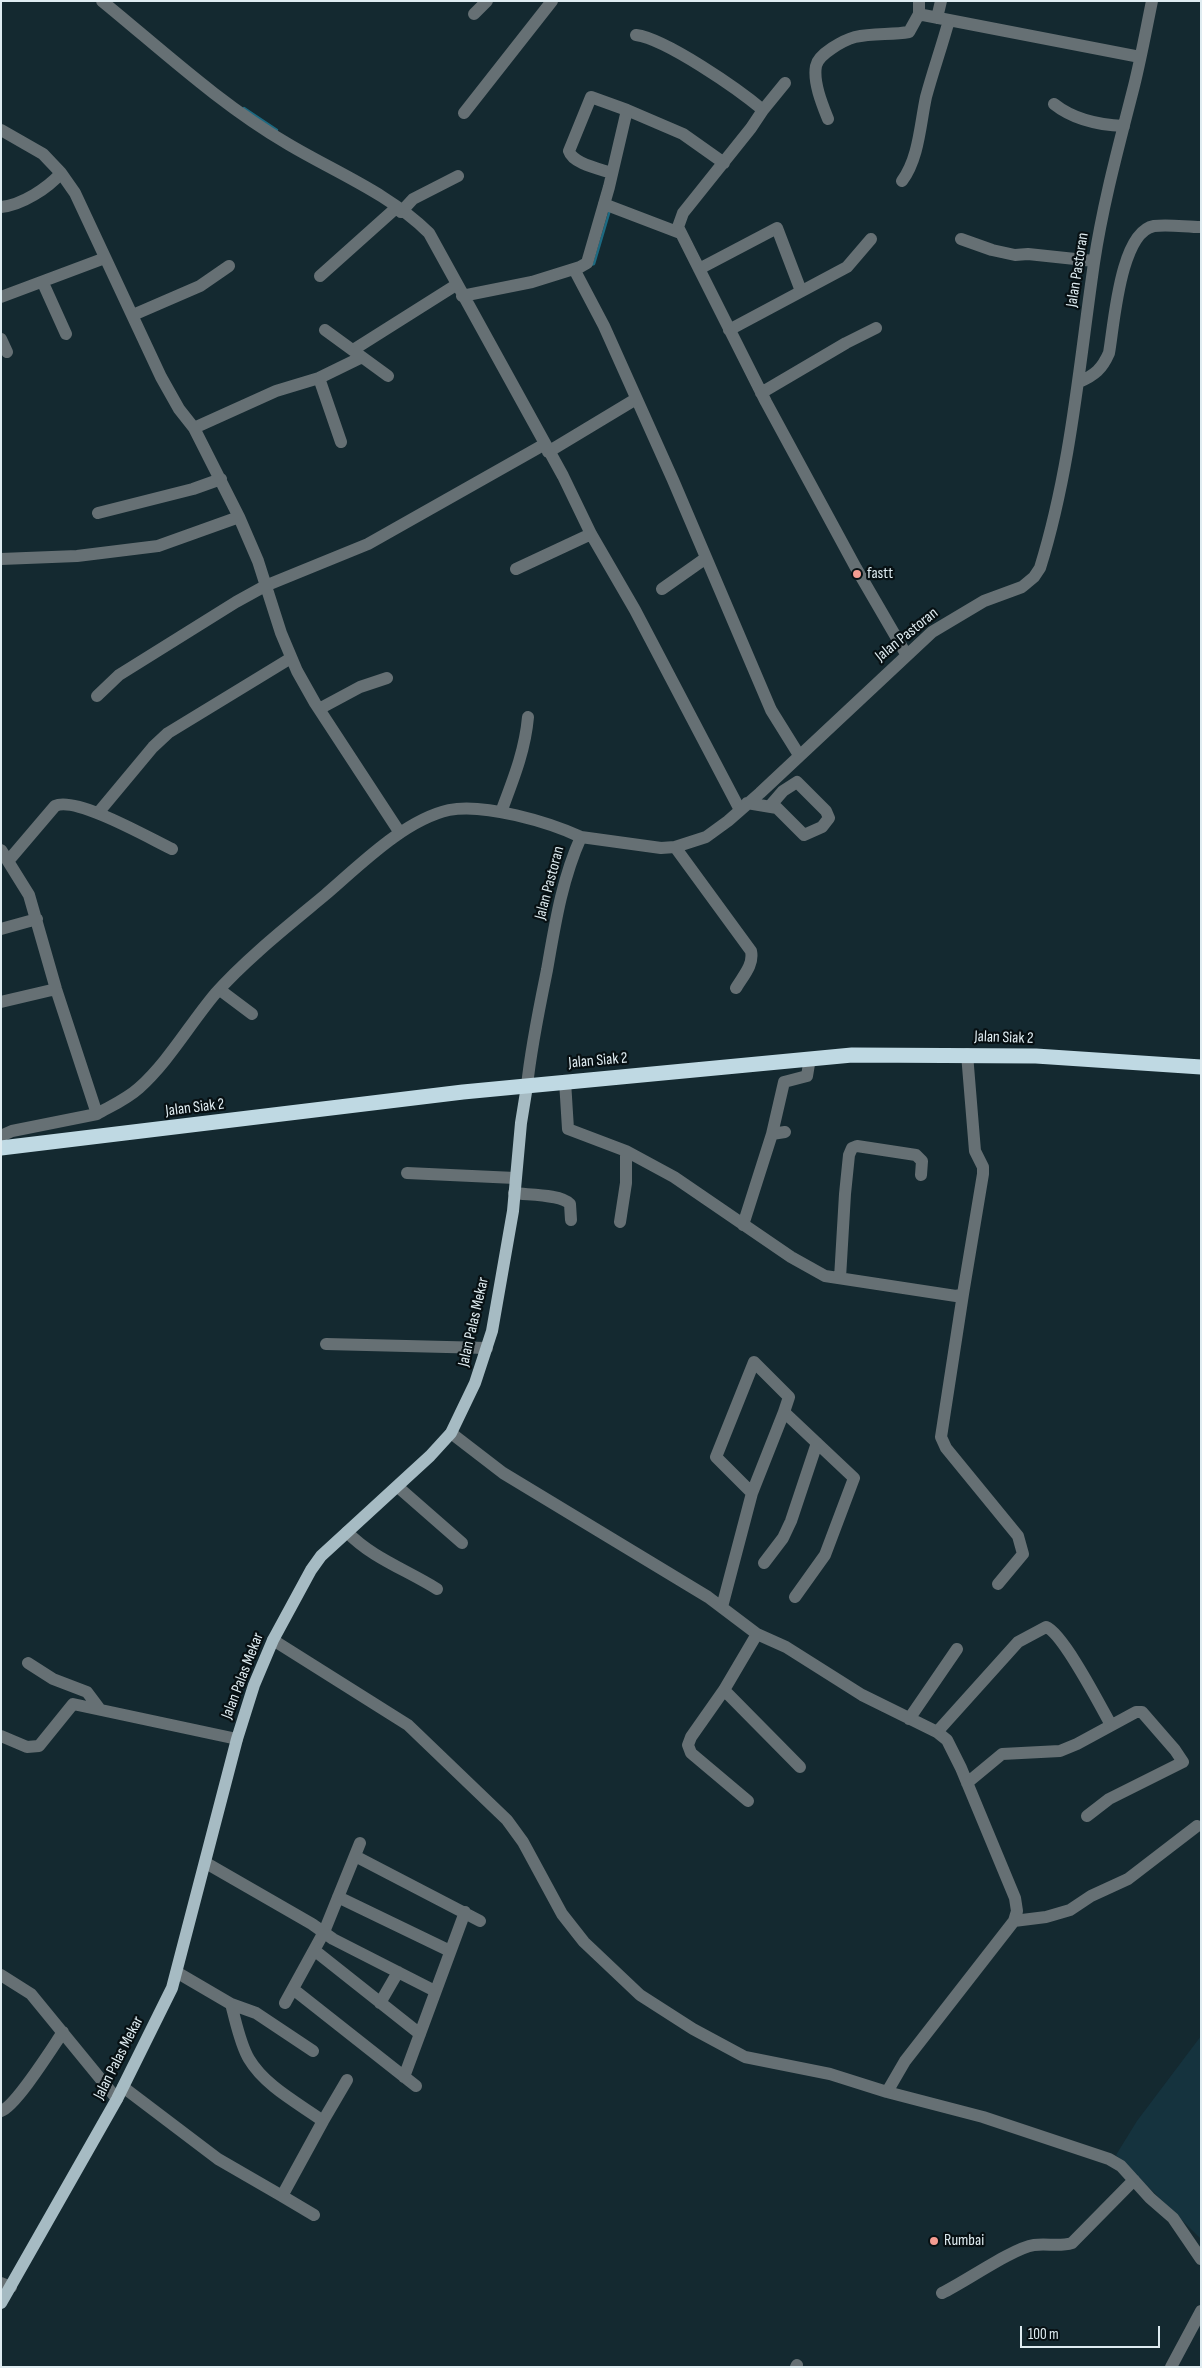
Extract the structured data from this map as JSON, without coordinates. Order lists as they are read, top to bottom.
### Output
{
  "streets": {
    "highway": ["Jalan Siak 2"],
    "main road": ["Jalan Palas Mekar"],
    "street": ["Jalan Pastoran"]
  },
  "crossings": [
    ["Jalan Pastoran", "Jalan Siak 2"],
    ["Jalan Pastoran", "Jalan Palas Mekar"],
    ["Jalan Siak 2", "Jalan Palas Mekar"]
  ],
  "places": ["fastt", "Rumbai"],
  "scale_bar": "100 m"
}
